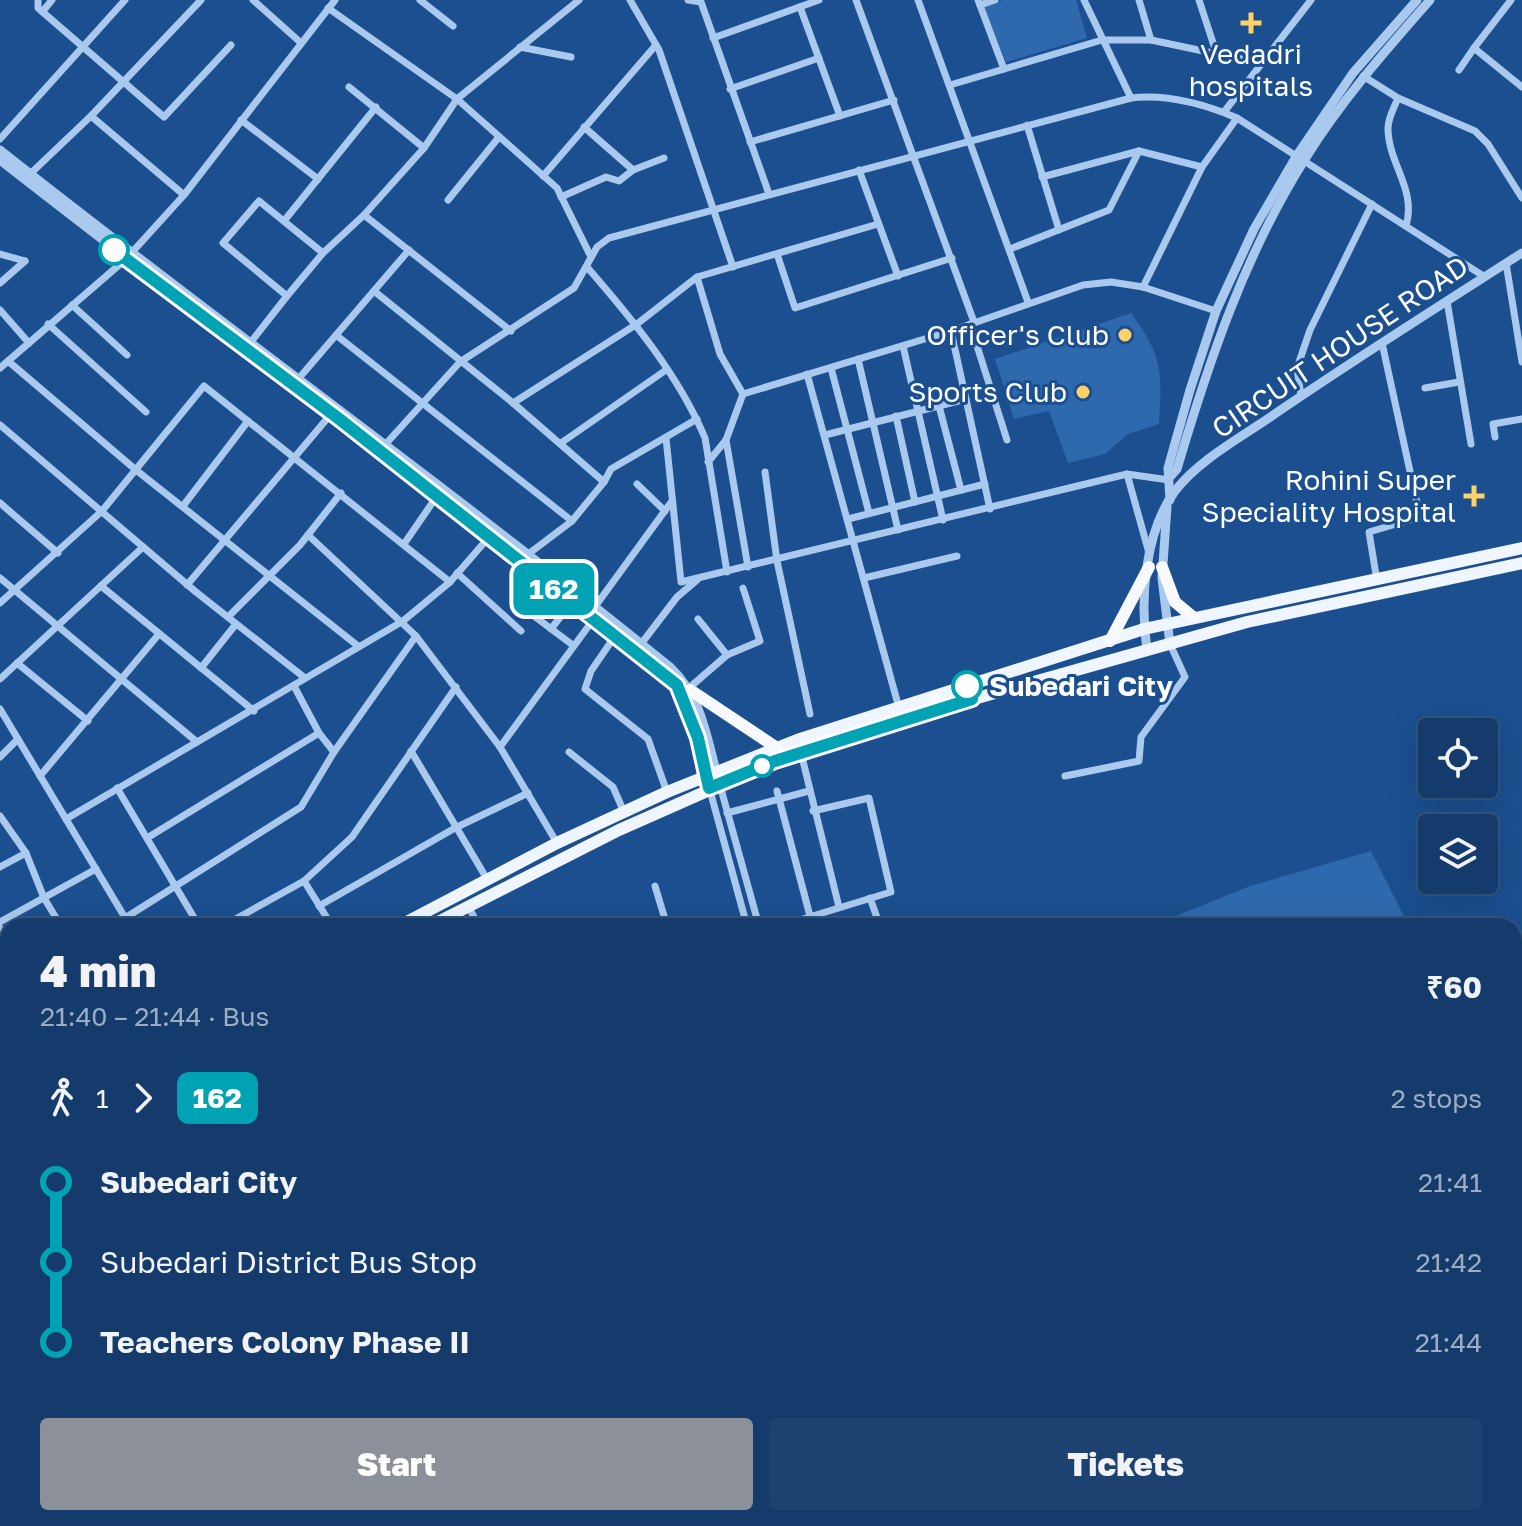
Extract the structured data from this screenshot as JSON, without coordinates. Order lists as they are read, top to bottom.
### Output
{
  "streets": {
    "street": ["CIRCUIT HOUSE ROAD"]
  },
  "places": {
    "health": ["Vedadri hospitals", "Rohini Super Speciality Hospital"],
    "other": ["Officer's Club", "Sports Club", "Subedari City"]
  },
  "lines": ["bus line 162"],
  "page": {
    "on_map": "162",
    "heading": ["4 min", "21:40 – 21:44 · Bus", "₹60"],
    "legs": ["1", "162", "2 stops"],
    "list": [
      {
        "name": "Subedari City",
        "value": "21:41"
      },
      {
        "name": "Subedari District Bus Stop",
        "value": "21:42"
      },
      {
        "name": "Teachers Colony Phase II",
        "value": "21:44"
      }
    ],
    "buttons": ["Start", "Tickets"]
  }
}
